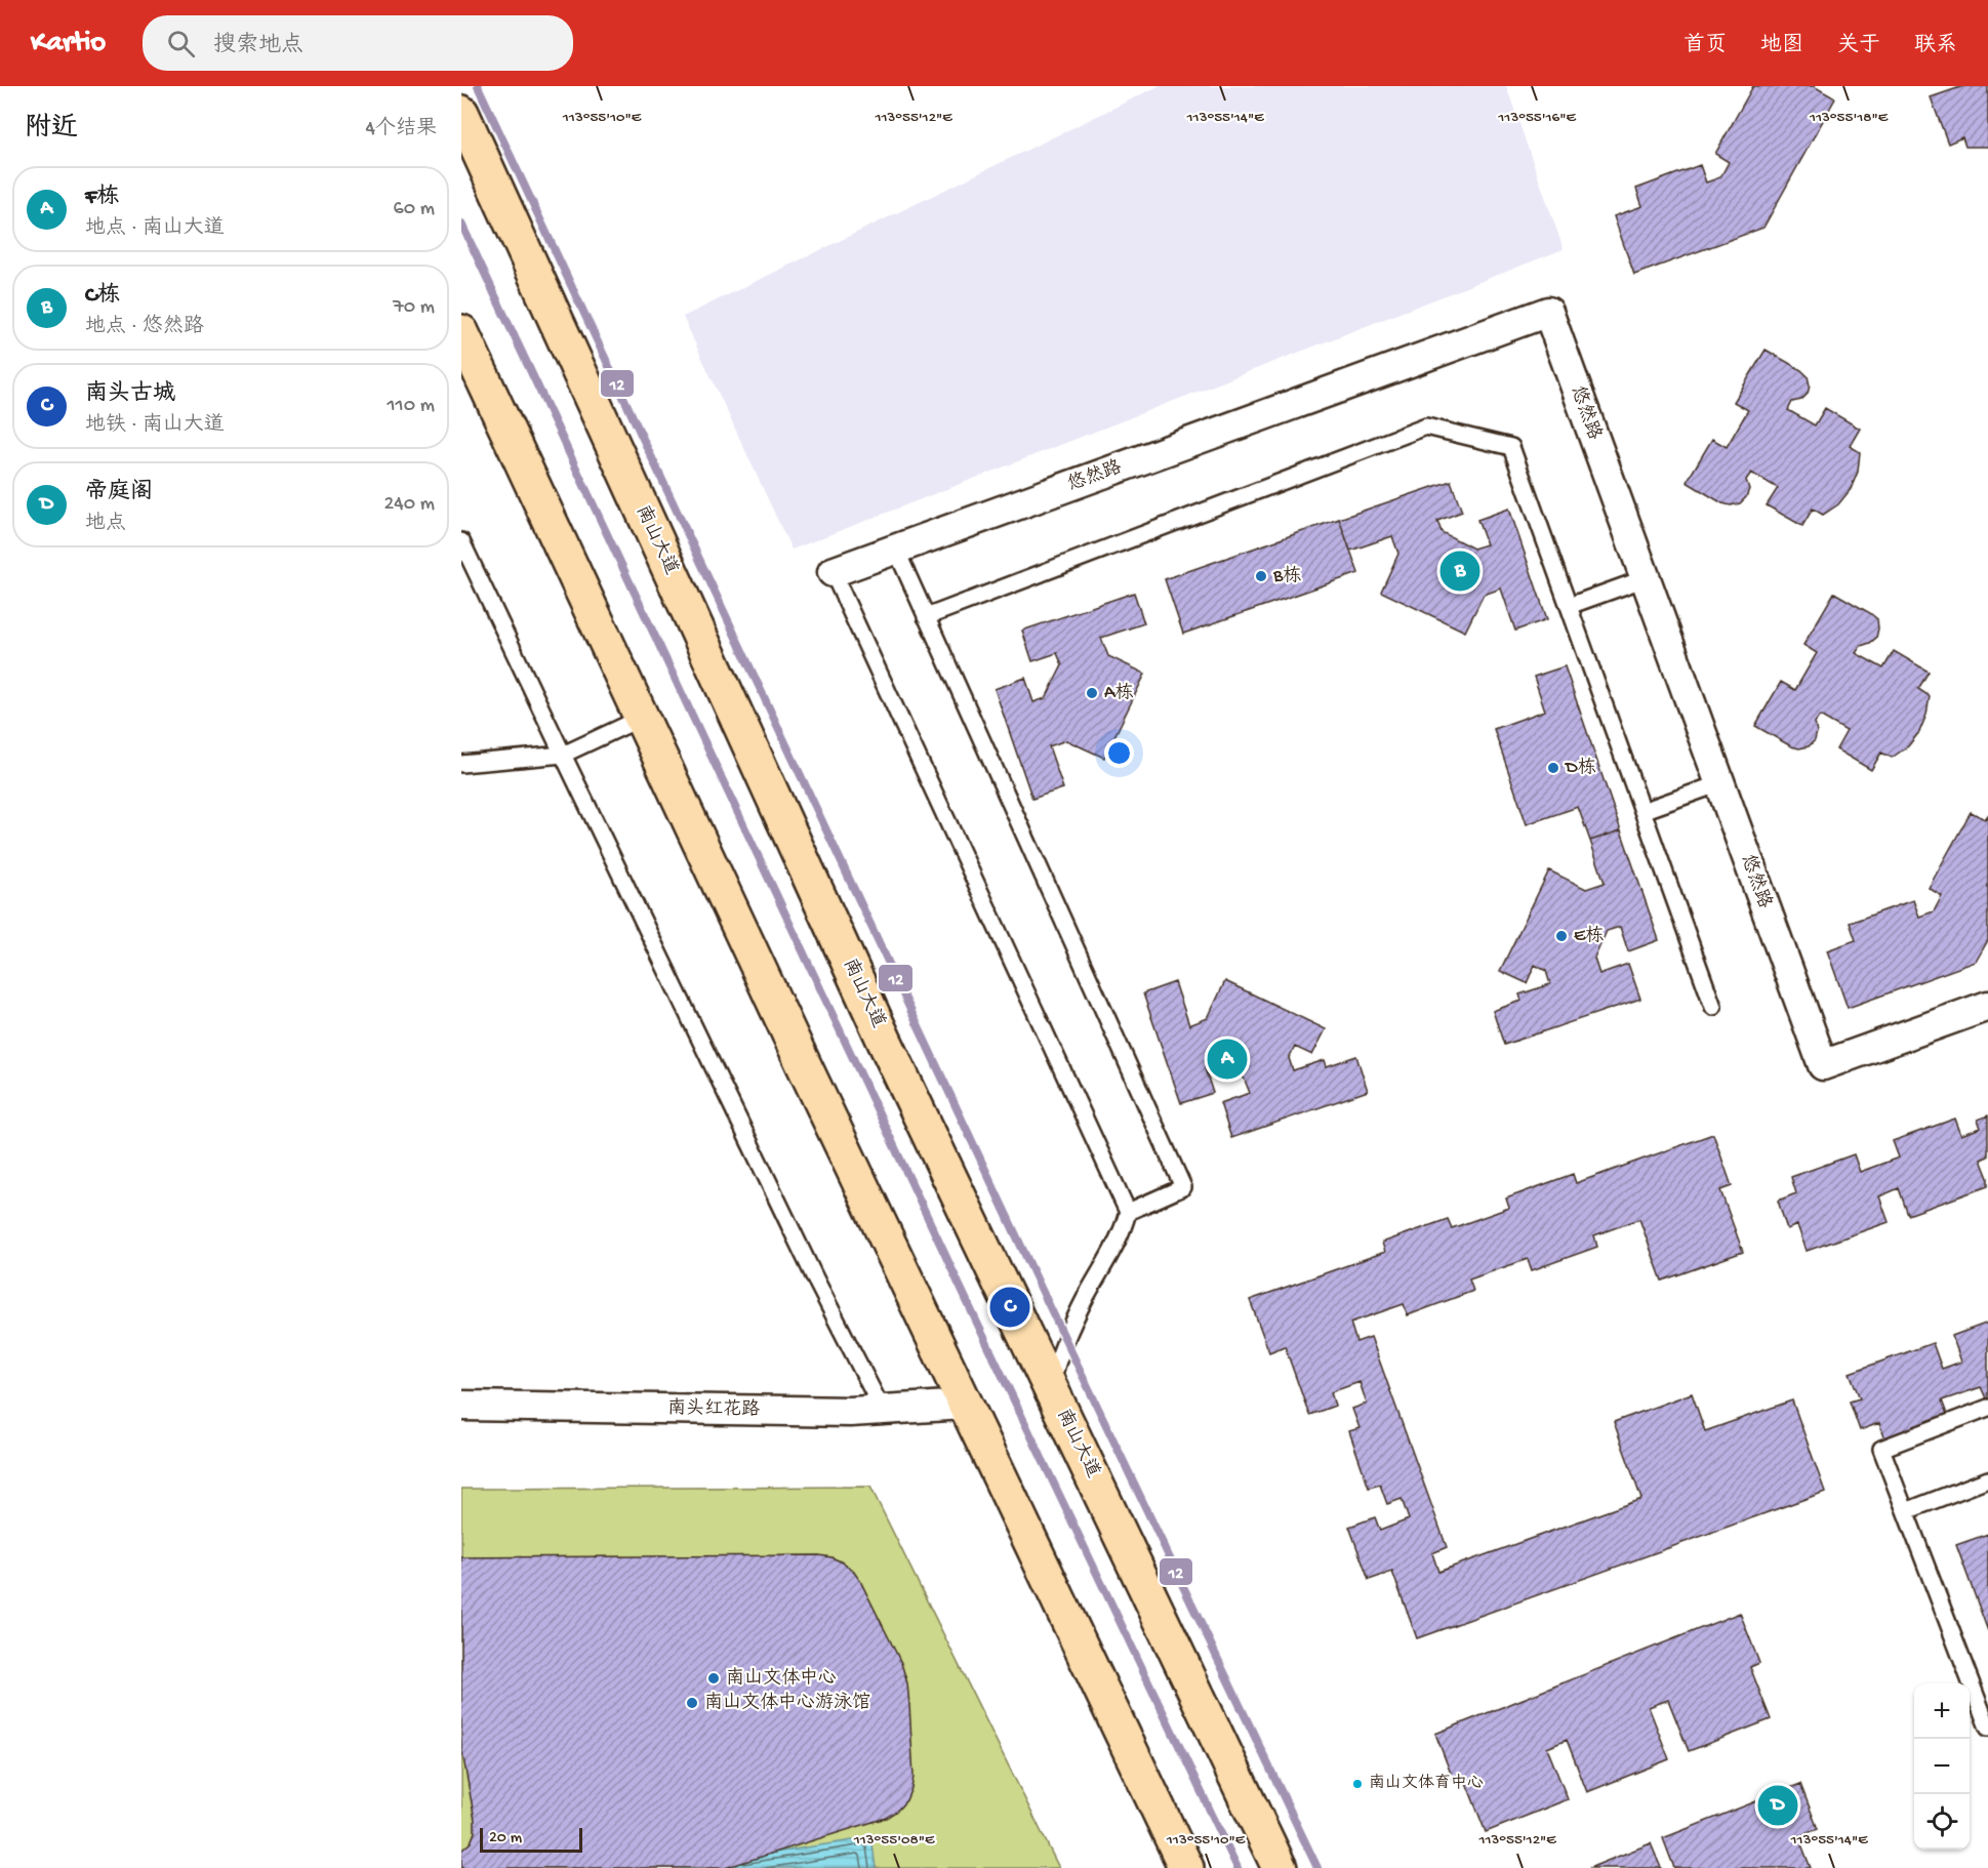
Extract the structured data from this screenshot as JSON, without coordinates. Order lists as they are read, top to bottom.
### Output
{
  "streets": {
    "main road": ["南山大道"],
    "street": ["悠然路", "南头红花路"]
  },
  "places": [
    "B栋",
    "A栋",
    "D栋",
    "E栋",
    "南山文体中心",
    "南山文体中心游泳馆",
    "南山文体育中心"
  ],
  "lines": ["transit line 12"],
  "scale_bar": "20 m",
  "page": {
    "header": "Kartio",
    "search": "搜索地点",
    "nav": [
      "首页",
      "地图",
      "关于",
      "联系"
    ],
    "heading": ["附近", "4个结果"],
    "list": [
      {
        "mark": "A",
        "name": "F栋",
        "note": "地点 · 南山大道",
        "value": "60 m"
      },
      {
        "mark": "B",
        "name": "C栋",
        "note": "地点 · 悠然路",
        "value": "70 m"
      },
      {
        "mark": "C",
        "name": "南头古城",
        "note": "地铁 · 南山大道",
        "value": "110 m"
      },
      {
        "mark": "D",
        "name": "帝庭阁",
        "note": "地点",
        "value": "240 m"
      }
    ],
    "pins": [
      "B",
      "A",
      "C",
      "D"
    ],
    "map_buttons": ["+", "−"],
    "scale": "20 m"
  },
  "coordinates": [
    "113°55'10\"E",
    "113°55'12\"E",
    "113°55'14\"E",
    "113°55'16\"E",
    "113°55'18\"E",
    "113°55'08\"E"
  ]
}
